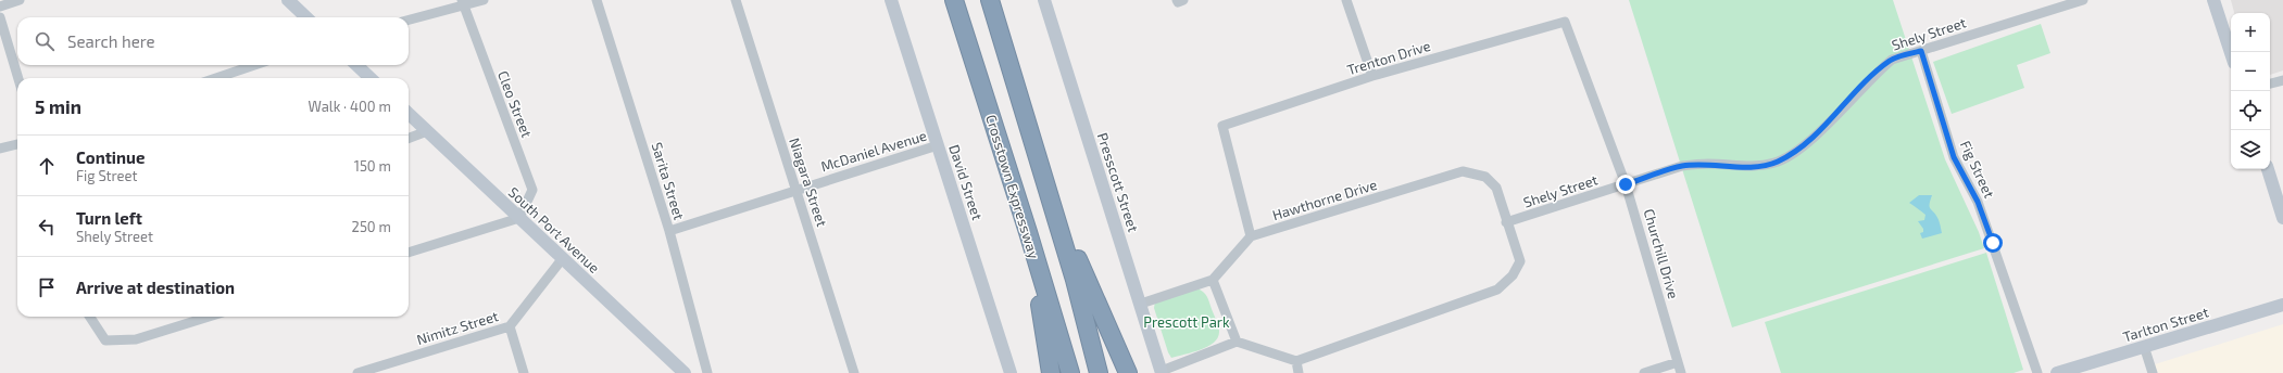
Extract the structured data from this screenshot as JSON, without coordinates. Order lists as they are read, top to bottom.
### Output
{
  "streets": {
    "highway": ["Crosstown Expressway"],
    "main road": [
      "David Street",
      "Presscott Street",
      "South Port Avenue",
      "Tarlton Street"
    ],
    "street": [
      "Shely Street",
      "Trenton Drive",
      "Cleo Street",
      "McDaniel Avenue",
      "Fig Street",
      "Sarita Street",
      "Niagara Street",
      "Hawthorne Drive",
      "Churchill Drive",
      "Nimitz Street"
    ]
  },
  "crossings": [
    ["Shely Street", "Fig Street"],
    ["Shely Street", "Hawthorne Drive"],
    ["Shely Street", "Churchill Drive"],
    ["Trenton Drive", "Hawthorne Drive"],
    ["Trenton Drive", "Churchill Drive"],
    ["Cleo Street", "South Port Avenue"],
    ["McDaniel Avenue", "Sarita Street"],
    ["McDaniel Avenue", "Niagara Street"],
    ["McDaniel Avenue", "David Street"],
    ["South Port Avenue", "Nimitz Street"]
  ],
  "parks": ["Prescott Park"],
  "page": {
    "map_buttons": ["+", "−"],
    "search": "Search here",
    "heading": ["5 min", "Walk · 400 m"],
    "list": [
      ["Continue", "Fig Street", "150 m"],
      ["Turn left", "Shely Street", "250 m"],
      "Arrive at destination"
    ]
  }
}
